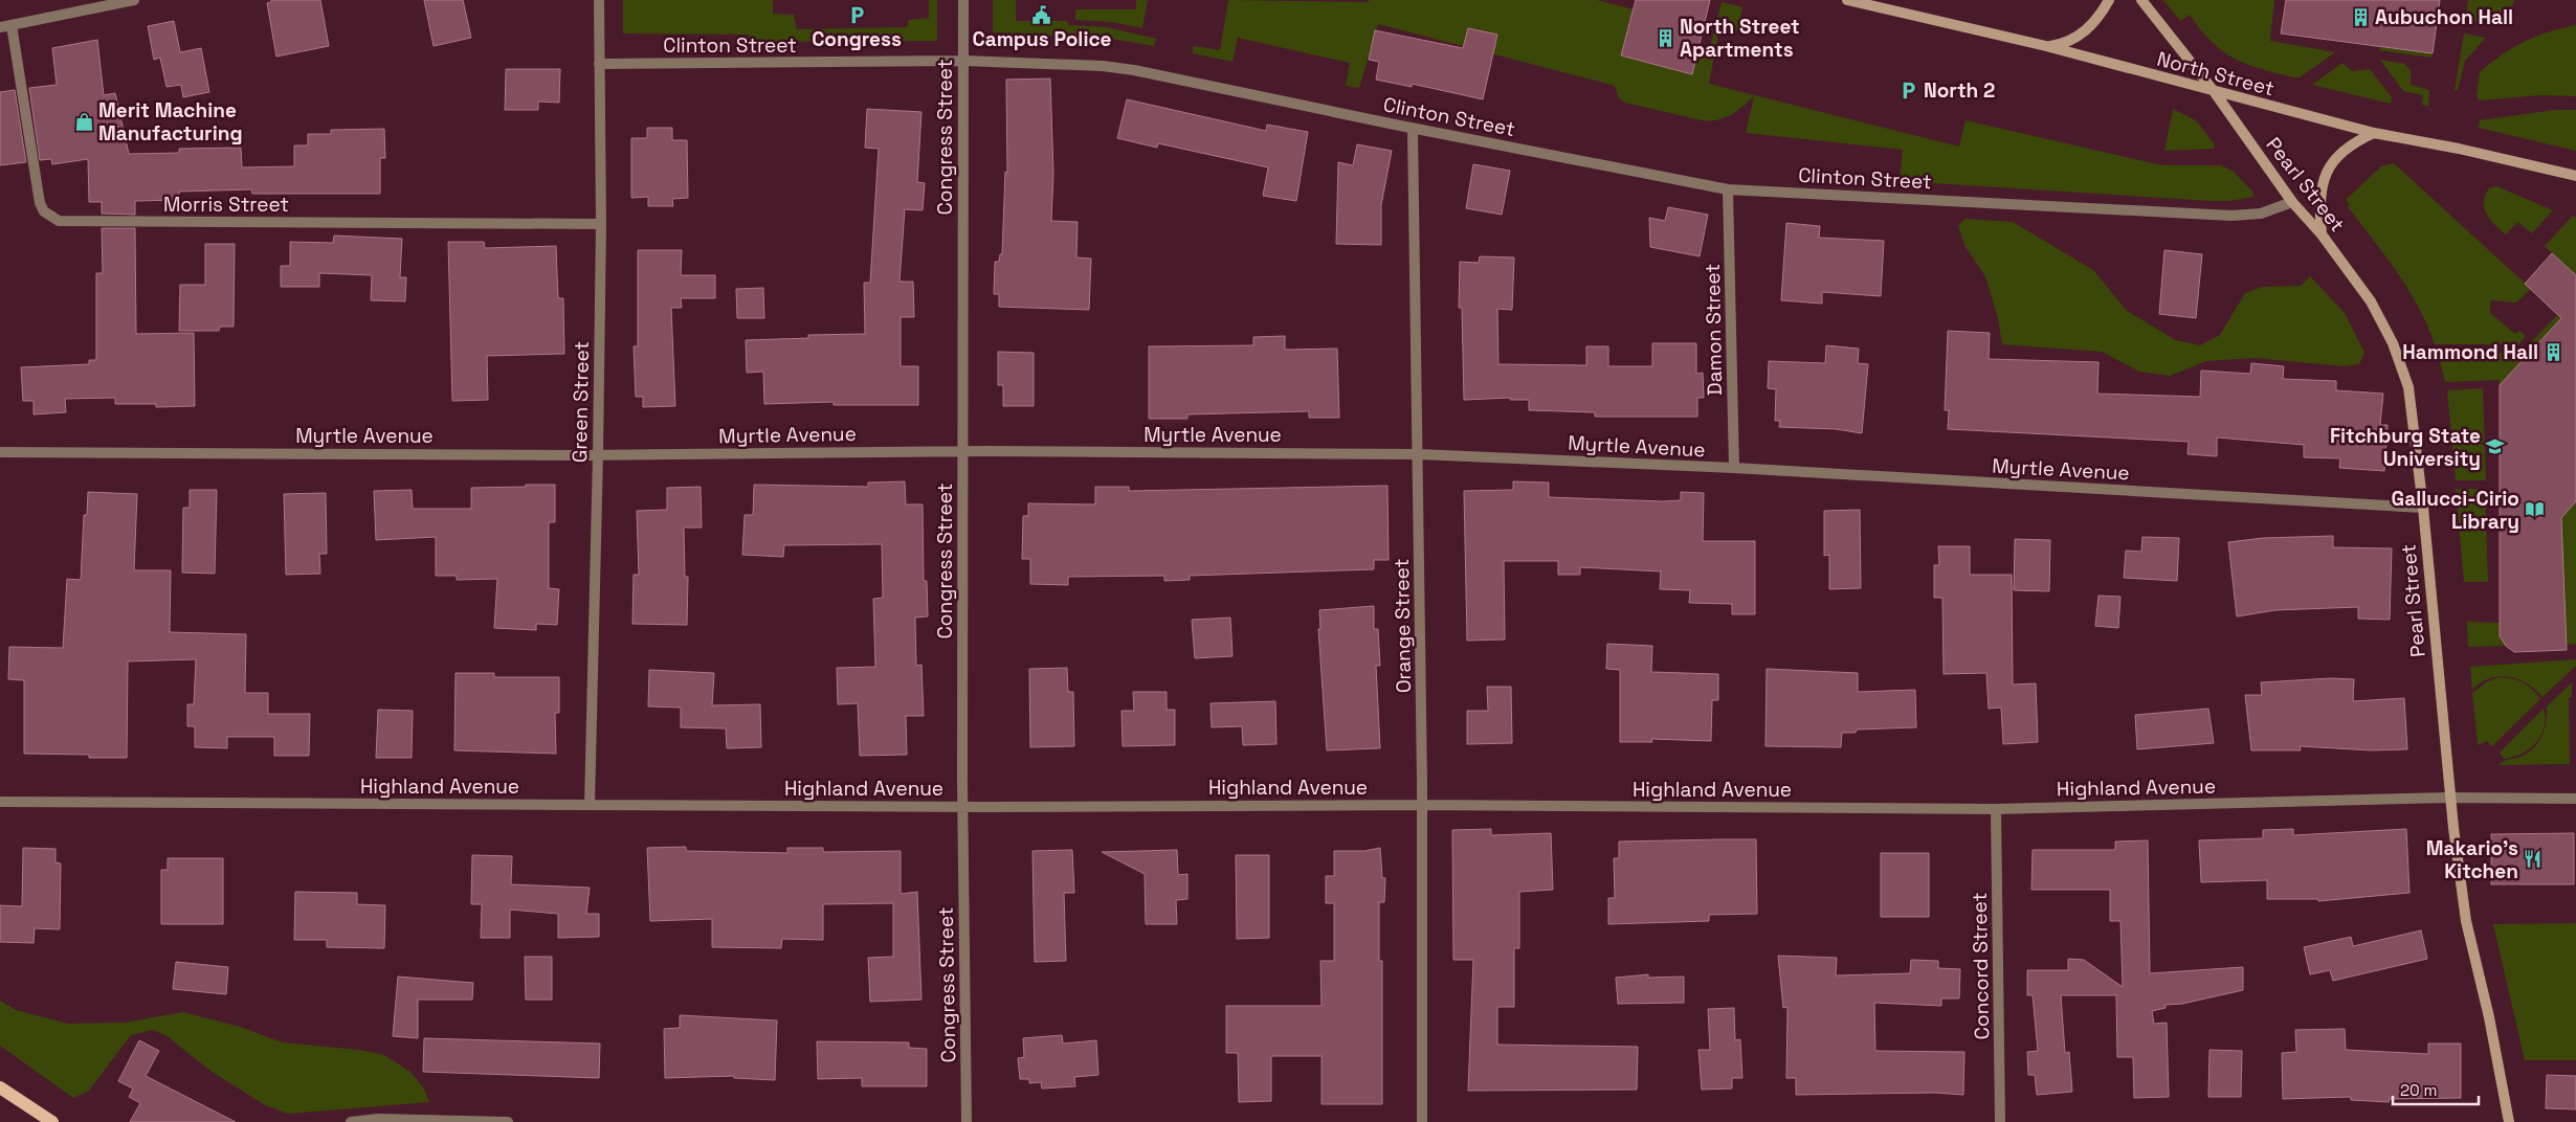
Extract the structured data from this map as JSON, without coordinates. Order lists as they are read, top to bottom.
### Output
{
  "streets": {
    "main road": ["North Street", "Pearl Street"],
    "street": [
      "Clinton Street",
      "Congress Street",
      "Morris Street",
      "Damon Street",
      "Green Street",
      "Myrtle Avenue",
      "Orange Street",
      "Highland Avenue",
      "Concord Street"
    ]
  },
  "crossings": [
    ["Clinton Street", "Congress Street"],
    ["Clinton Street", "Pearl Street"],
    ["Clinton Street", "Damon Street"],
    ["Clinton Street", "Green Street"],
    ["Clinton Street", "Orange Street"],
    ["North Street", "Pearl Street"],
    ["Congress Street", "Myrtle Avenue"],
    ["Congress Street", "Highland Avenue"],
    ["Pearl Street", "Myrtle Avenue"],
    ["Pearl Street", "Highland Avenue"],
    ["Morris Street", "Green Street"],
    ["Damon Street", "Myrtle Avenue"],
    ["Green Street", "Myrtle Avenue"],
    ["Green Street", "Highland Avenue"],
    ["Myrtle Avenue", "Orange Street"],
    ["Orange Street", "Highland Avenue"],
    ["Highland Avenue", "Concord Street"]
  ],
  "places": {
    "parking": ["Congress", "North 2"],
    "public building": ["Campus Police"],
    "building": ["Aubuchon Hall", "North Street Apartments", "Hammond Hall"],
    "shop": ["Merit Machine Manufacturing"],
    "school or university": ["Fitchburg State University"],
    "library": ["Gallucci-Cirio Library"],
    "restaurant": ["Makario's Kitchen"]
  },
  "scale_bar": "20 m"
}
